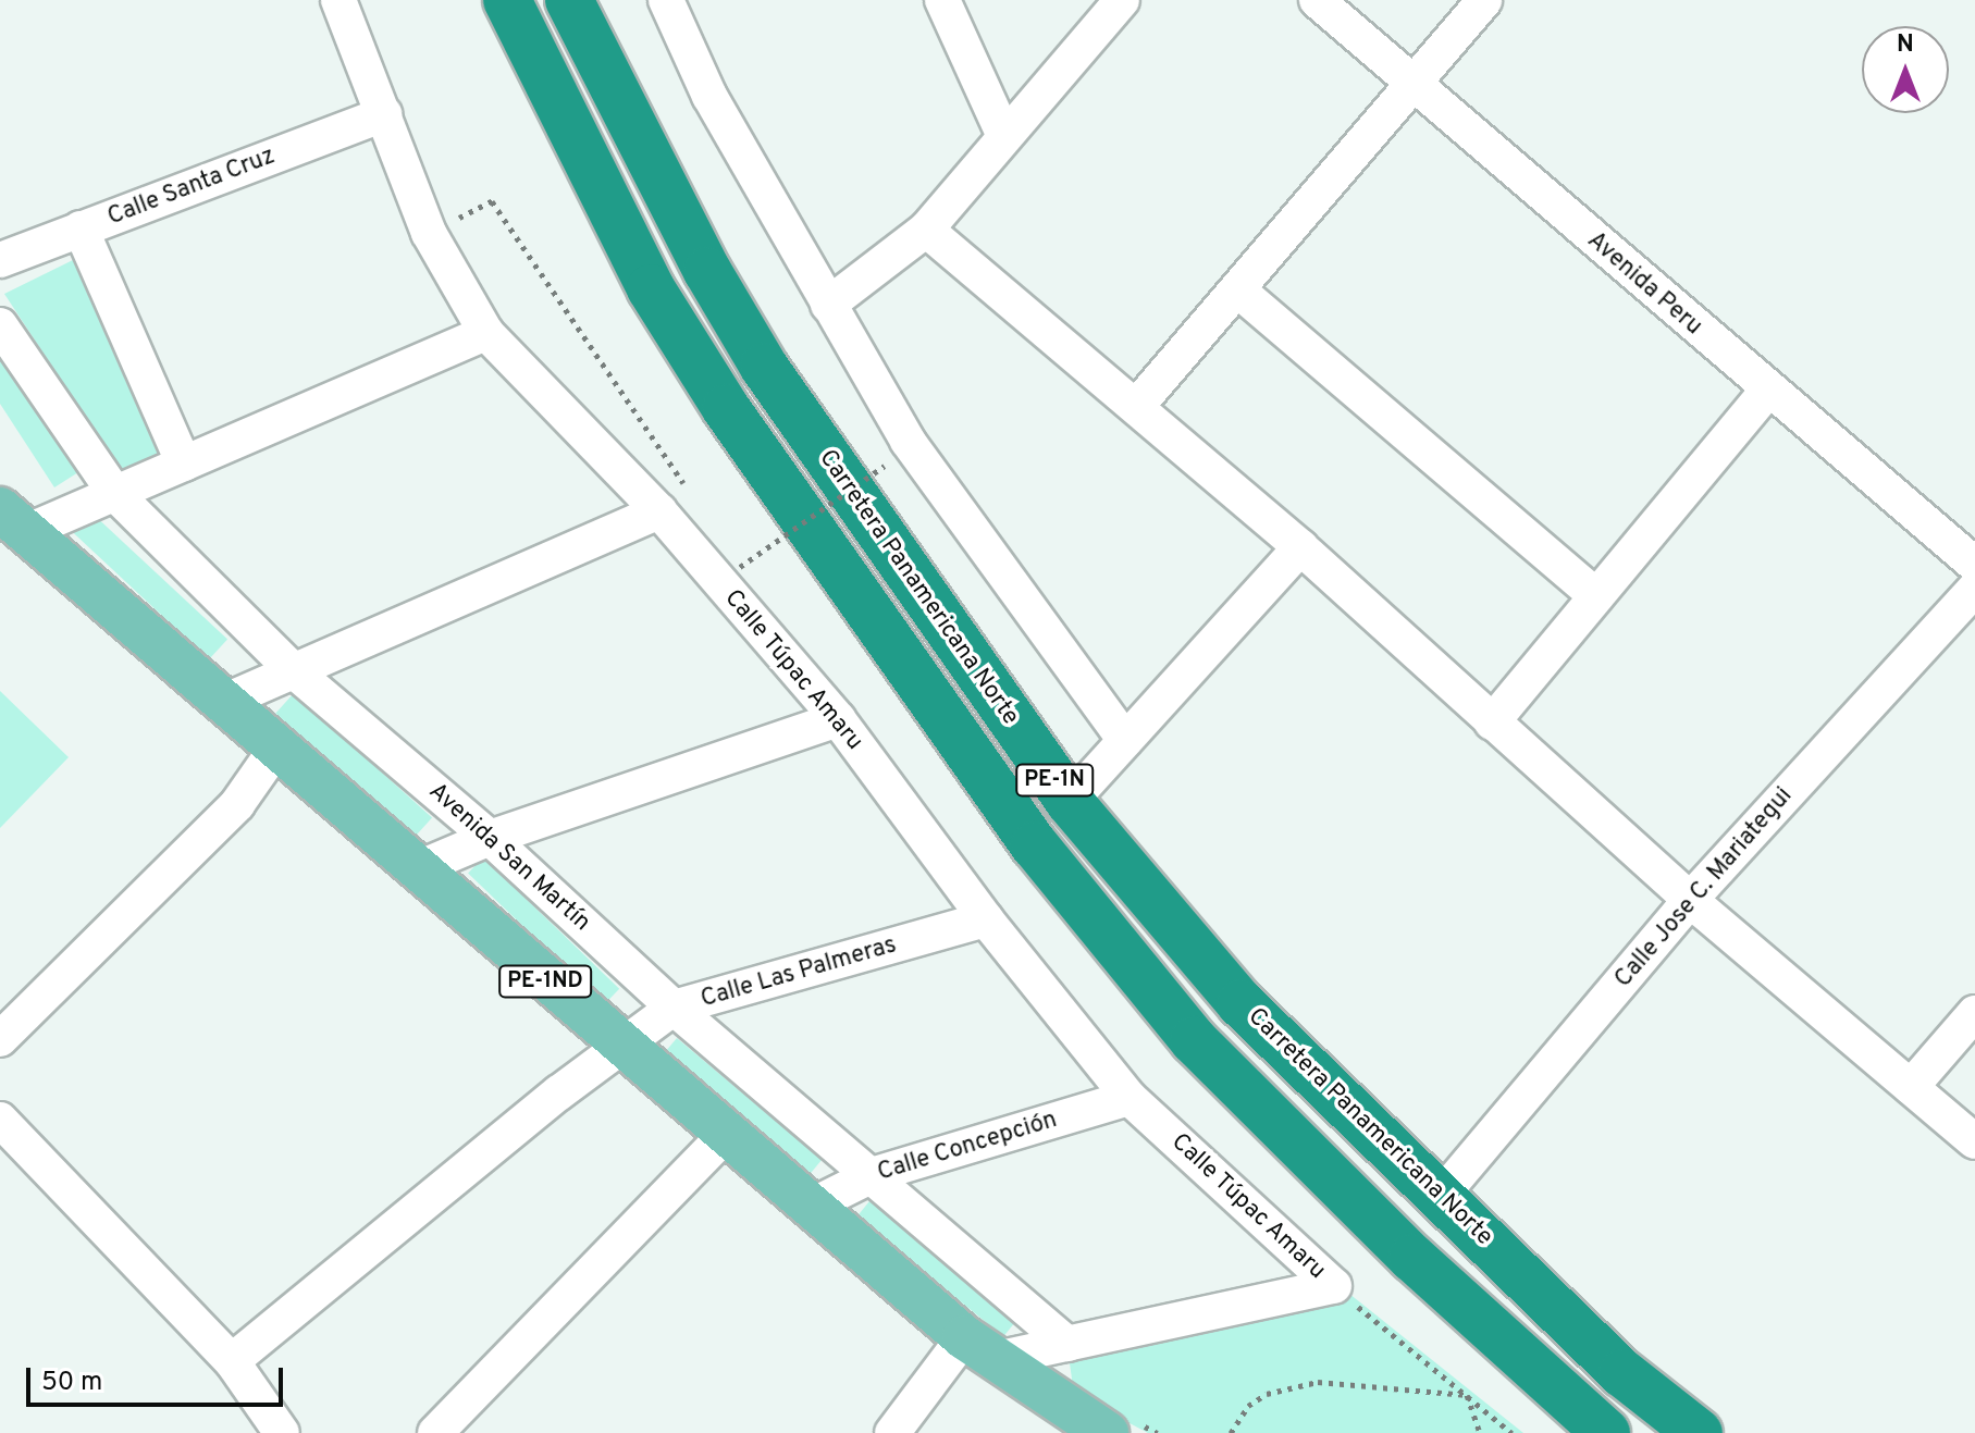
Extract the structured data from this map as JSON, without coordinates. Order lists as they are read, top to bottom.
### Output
{
  "streets": {
    "highway": ["Carretera Panamericana Norte", "PE-1N"],
    "main road": ["PE-1ND"],
    "street": [
      "Calle Santa Cruz",
      "Avenida Peru",
      "Calle Túpac Amaru",
      "Avenida San Martín",
      "Calle Jose C. Mariategui",
      "Calle Las Palmeras",
      "Calle Concepción"
    ]
  },
  "crossings": [
    ["Calle Santa Cruz", "Calle Túpac Amaru"],
    ["Carretera Panamericana Norte", "Calle Jose C. Mariategui"],
    ["Calle Túpac Amaru", "Calle Las Palmeras"],
    ["Calle Túpac Amaru", "Calle Concepción"],
    ["Avenida San Martín", "Calle Las Palmeras"],
    ["Avenida San Martín", "Calle Concepción"],
    ["Calle Las Palmeras", "PE-1ND"],
    ["PE-1ND", "Calle Concepción"]
  ],
  "scale_bar": "50 m",
  "north": "top"
}
